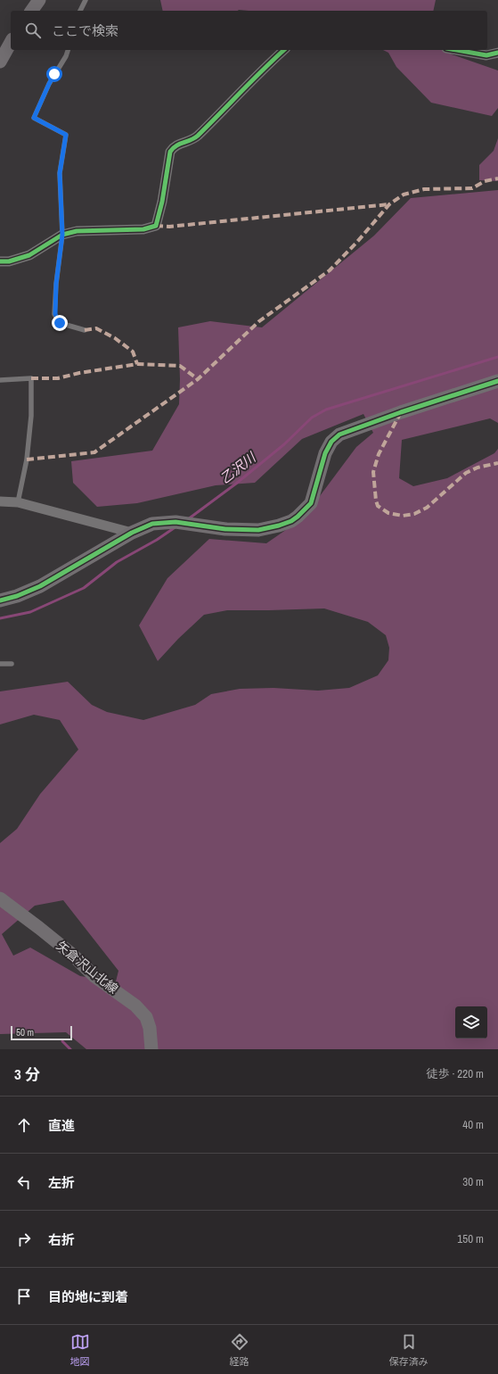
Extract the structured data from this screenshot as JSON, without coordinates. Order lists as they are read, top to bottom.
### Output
{
  "streets": {
    "street": ["矢倉沢山北線"]
  },
  "water": ["乙沢川"],
  "scale_bar": "50 m",
  "page": {
    "search": "ここで検索",
    "scale": "50 m",
    "heading": ["3 分", "徒歩 · 220 m"],
    "list": [
      ["直進", "40 m"],
      ["左折", "30 m"],
      ["右折", "150 m"],
      "目的地に到着"
    ],
    "nav": ["地図", "経路", "保存済み"]
  }
}
